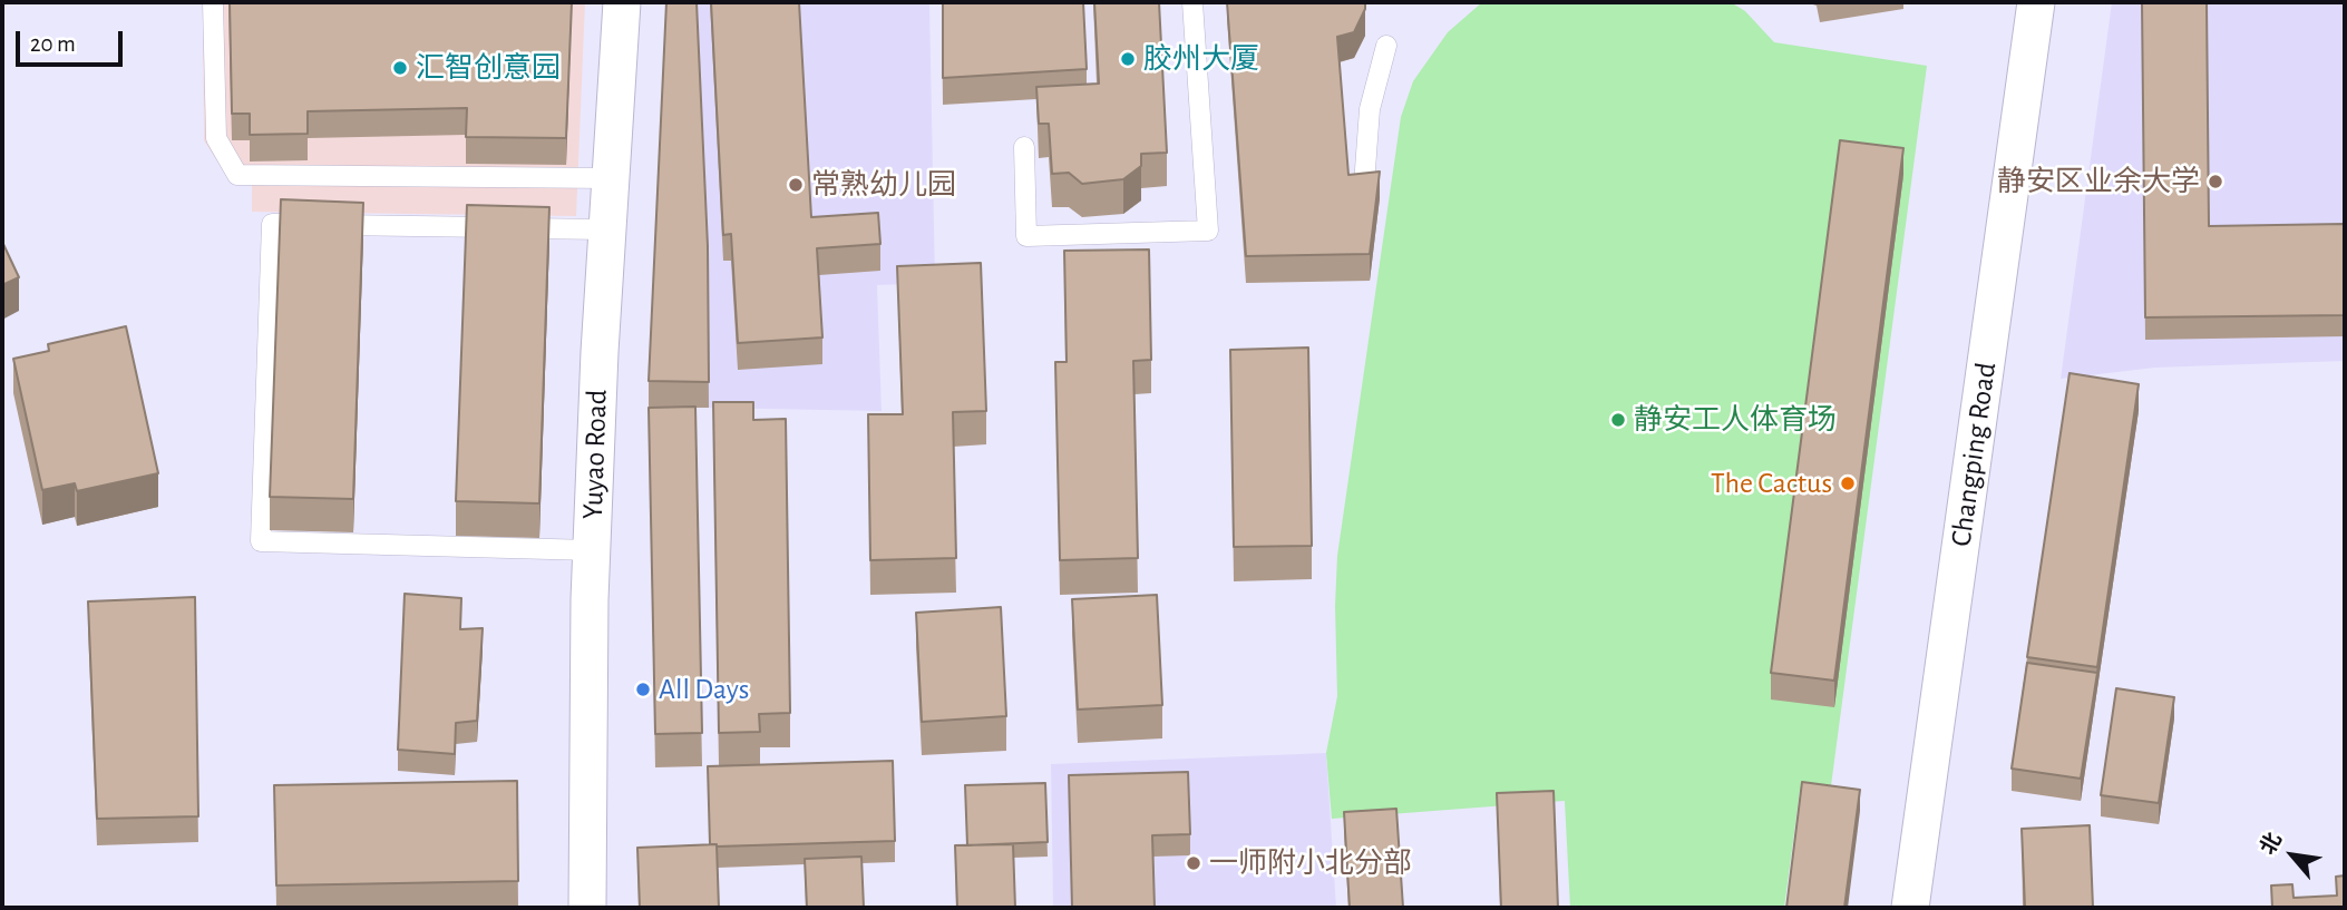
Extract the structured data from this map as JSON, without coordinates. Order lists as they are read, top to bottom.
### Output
{
  "streets": {
    "street": ["Yuyao Road", "Changping Road"]
  },
  "places": [
    "胶州大厦",
    "汇智创意园",
    "静安区业余大学",
    "常熟幼儿园",
    "静安工人体育场",
    "The Cactus",
    "All Days",
    "一师附小北分部"
  ],
  "scale_bar": "20 m",
  "north": "top left"
}
